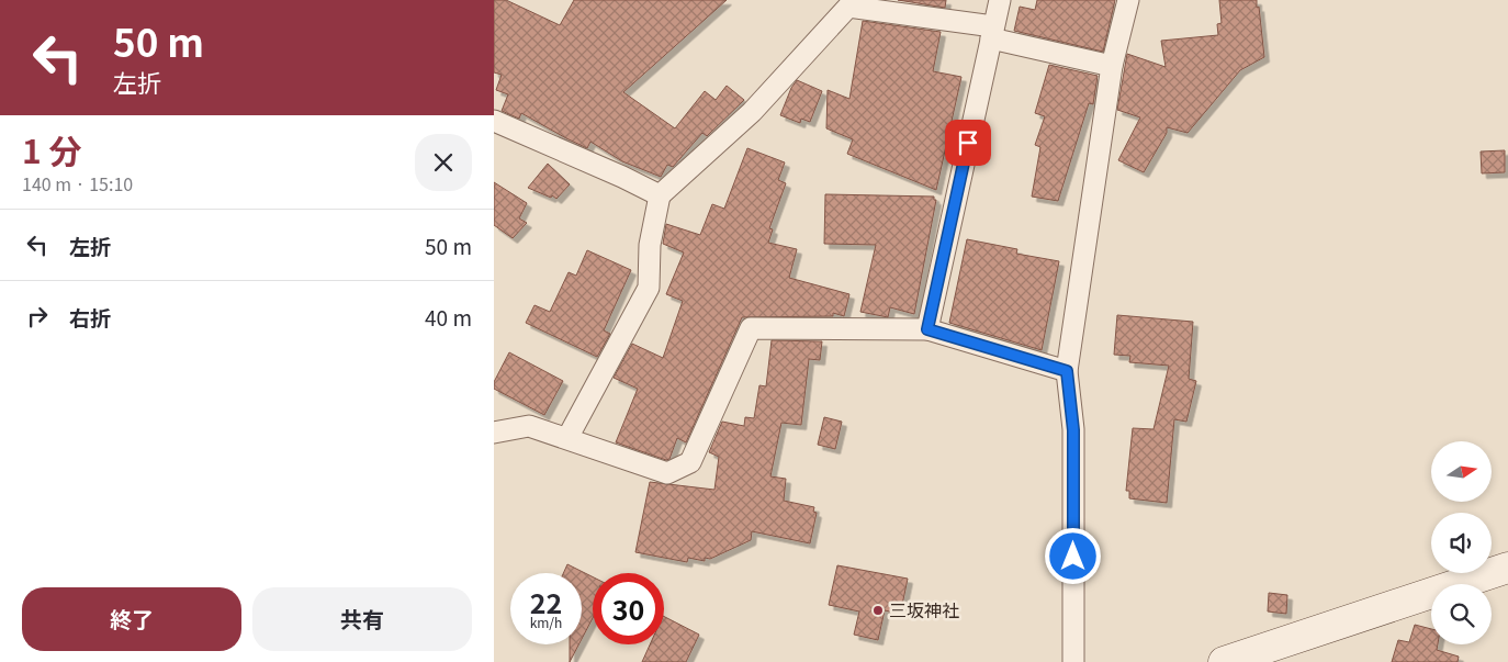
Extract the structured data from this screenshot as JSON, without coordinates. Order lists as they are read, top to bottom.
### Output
{
  "places": ["三坂神社"],
  "north": "right",
  "page": {
    "turn": ["50 m", "左折"],
    "heading": ["1 分", "140 m · 15:10"],
    "list": [
      {
        "name": "左折",
        "value": "50 m"
      },
      {
        "name": "右折",
        "value": "40 m"
      }
    ],
    "speed": "22 km/h",
    "limit": "30",
    "buttons": ["終了", "共有"]
  }
}
